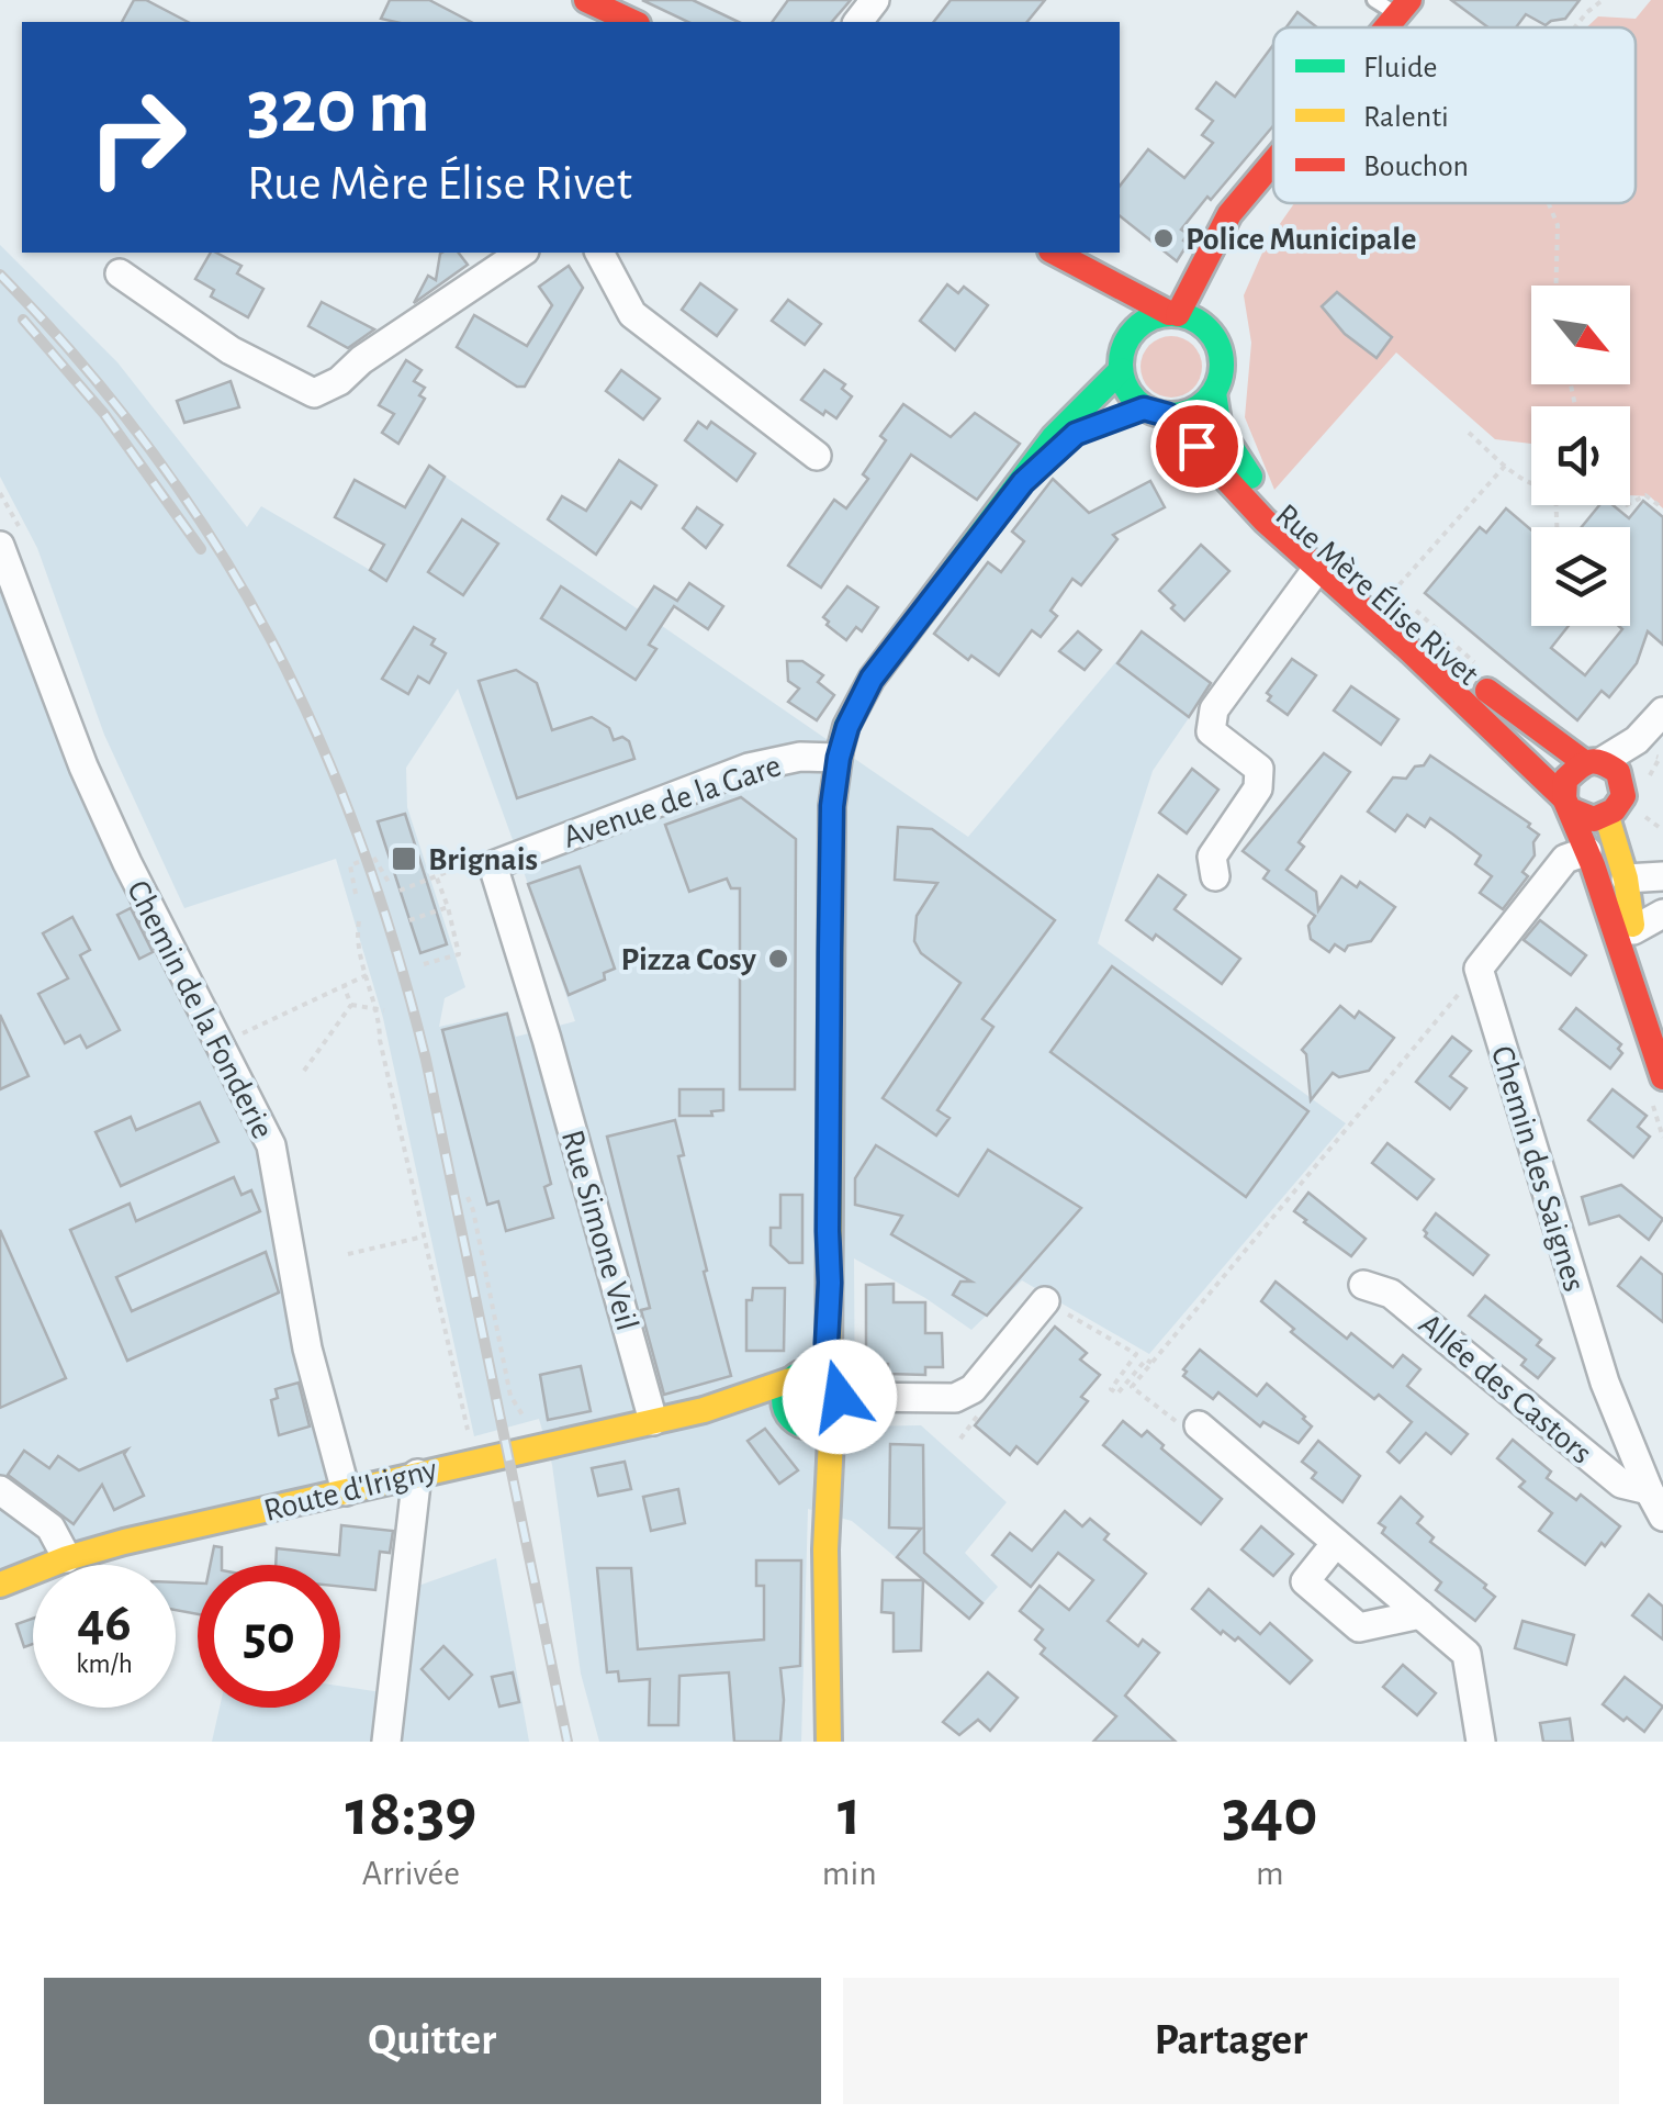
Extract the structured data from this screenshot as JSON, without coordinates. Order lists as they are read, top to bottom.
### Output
{
  "streets": {
    "street": [
      "Rue Mère Élise Rivet",
      "Avenue de la Gare",
      "Chemin de la Fonderie",
      "Chemin des Saignes",
      "Rue Simone Veil",
      "Allée des Castors",
      "Route d'Irigny"
    ]
  },
  "crossings": [
    ["Avenue de la Gare", "Rue Simone Veil"],
    ["Chemin de la Fonderie", "Route d'Irigny"],
    ["Chemin des Saignes", "Allée des Castors"],
    ["Rue Simone Veil", "Route d'Irigny"]
  ],
  "places": {
    "other": ["Police Municipale", "Pizza Cosy"],
    "transit": ["Brignais"]
  },
  "legend": ["Fluide", "Ralenti", "Bouchon"],
  "north": "bottom right",
  "page": {
    "turn": ["320 m", "Rue Mère Élise Rivet"],
    "speed": "46 km/h",
    "limit": "50",
    "eta": [
      "18:39",
      "Arrivée",
      "1",
      "min",
      "340",
      "m"
    ],
    "buttons": ["Quitter", "Partager"]
  }
}
